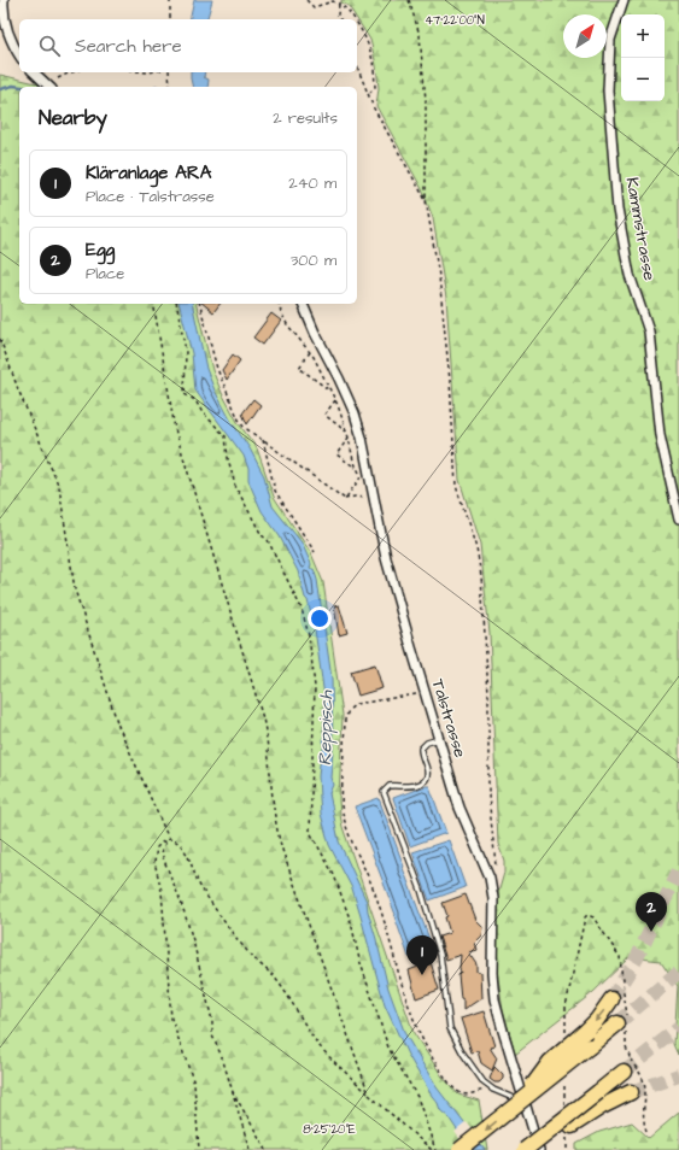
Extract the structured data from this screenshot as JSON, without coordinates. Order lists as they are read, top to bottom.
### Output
{
  "streets": {
    "street": ["Kammstrasse", "Talstrasse"]
  },
  "water": ["Reppisch"],
  "north": "top right",
  "page": {
    "map_buttons": ["+", "−"],
    "search": "Search here",
    "heading": ["Nearby", "2 results"],
    "list": [
      {
        "mark": "1",
        "name": "Kläranlage ARA",
        "note": "Place · Talstrasse",
        "value": "240 m"
      },
      {
        "mark": "2",
        "name": "Egg",
        "note": "Place",
        "value": "300 m"
      }
    ],
    "pins": ["2", "1"]
  },
  "coordinates": ["47°22'00\"N", "8°25'20\"E"]
}
